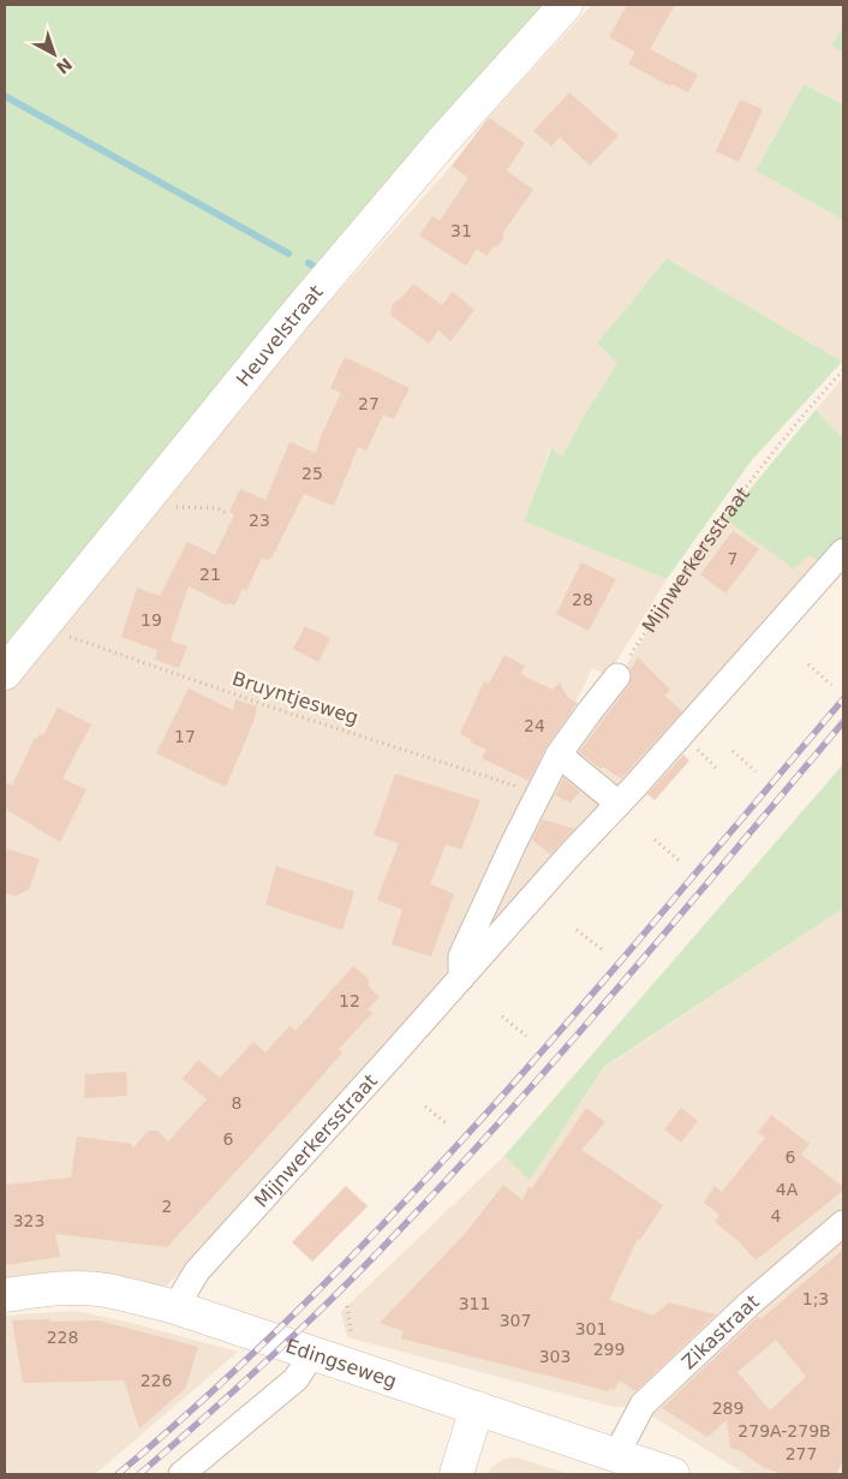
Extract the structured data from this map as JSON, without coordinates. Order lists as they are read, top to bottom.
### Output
{
  "streets": {
    "street": [
      "Heuvelstraat",
      "Mijnwerkersstraat",
      "Zikastraat",
      "Edingseweg"
    ],
    "path": ["Bruyntjesweg"]
  },
  "crossings": [
    ["Heuvelstraat", "Bruyntjesweg"],
    ["Mijnwerkersstraat", "Edingseweg"],
    ["Zikastraat", "Edingseweg"]
  ],
  "house_numbers": [
    "31",
    "27",
    "25",
    "23",
    "7",
    "21",
    "28",
    "19",
    "24",
    "17",
    "12",
    "8",
    "6",
    "6",
    "4A",
    "2",
    "4",
    "323",
    "1;3",
    "311",
    "307",
    "301",
    "228",
    "299",
    "303",
    "226",
    "289",
    "279A-279B",
    "277"
  ],
  "north": "bottom right"
}
